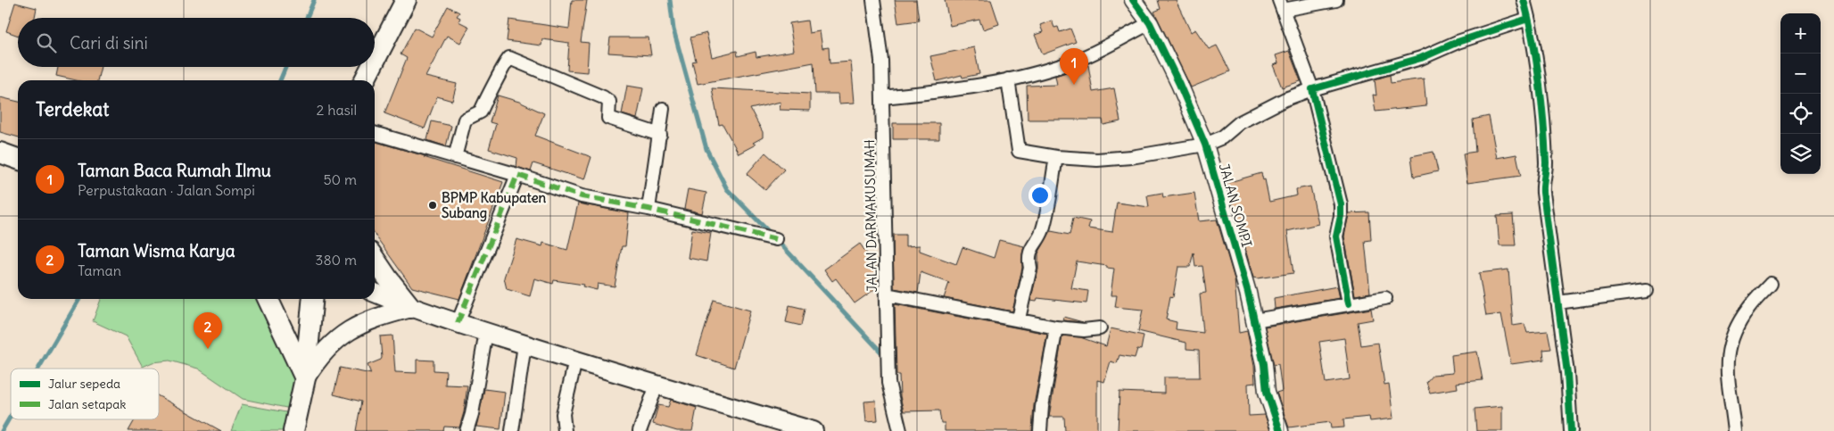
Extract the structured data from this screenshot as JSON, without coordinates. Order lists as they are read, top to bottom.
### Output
{
  "streets": {
    "street": ["JALAN SOMPI", "JALAN DARMAKUSUMAH"]
  },
  "places": ["BPMP Kabupaten Subang"],
  "legend": ["Jalur sepeda", "Jalan setapak"],
  "page": {
    "map_buttons": ["+", "−"],
    "search": "Cari di sini",
    "pins": ["1", "2"],
    "heading": ["Terdekat", "2 hasil"],
    "list": [
      {
        "mark": "1",
        "name": "Taman Baca Rumah Ilmu",
        "note": "Perpustakaan · Jalan Sompi",
        "value": "50 m"
      },
      {
        "mark": "2",
        "name": "Taman Wisma Karya",
        "note": "Taman",
        "value": "380 m"
      }
    ]
  }
}
